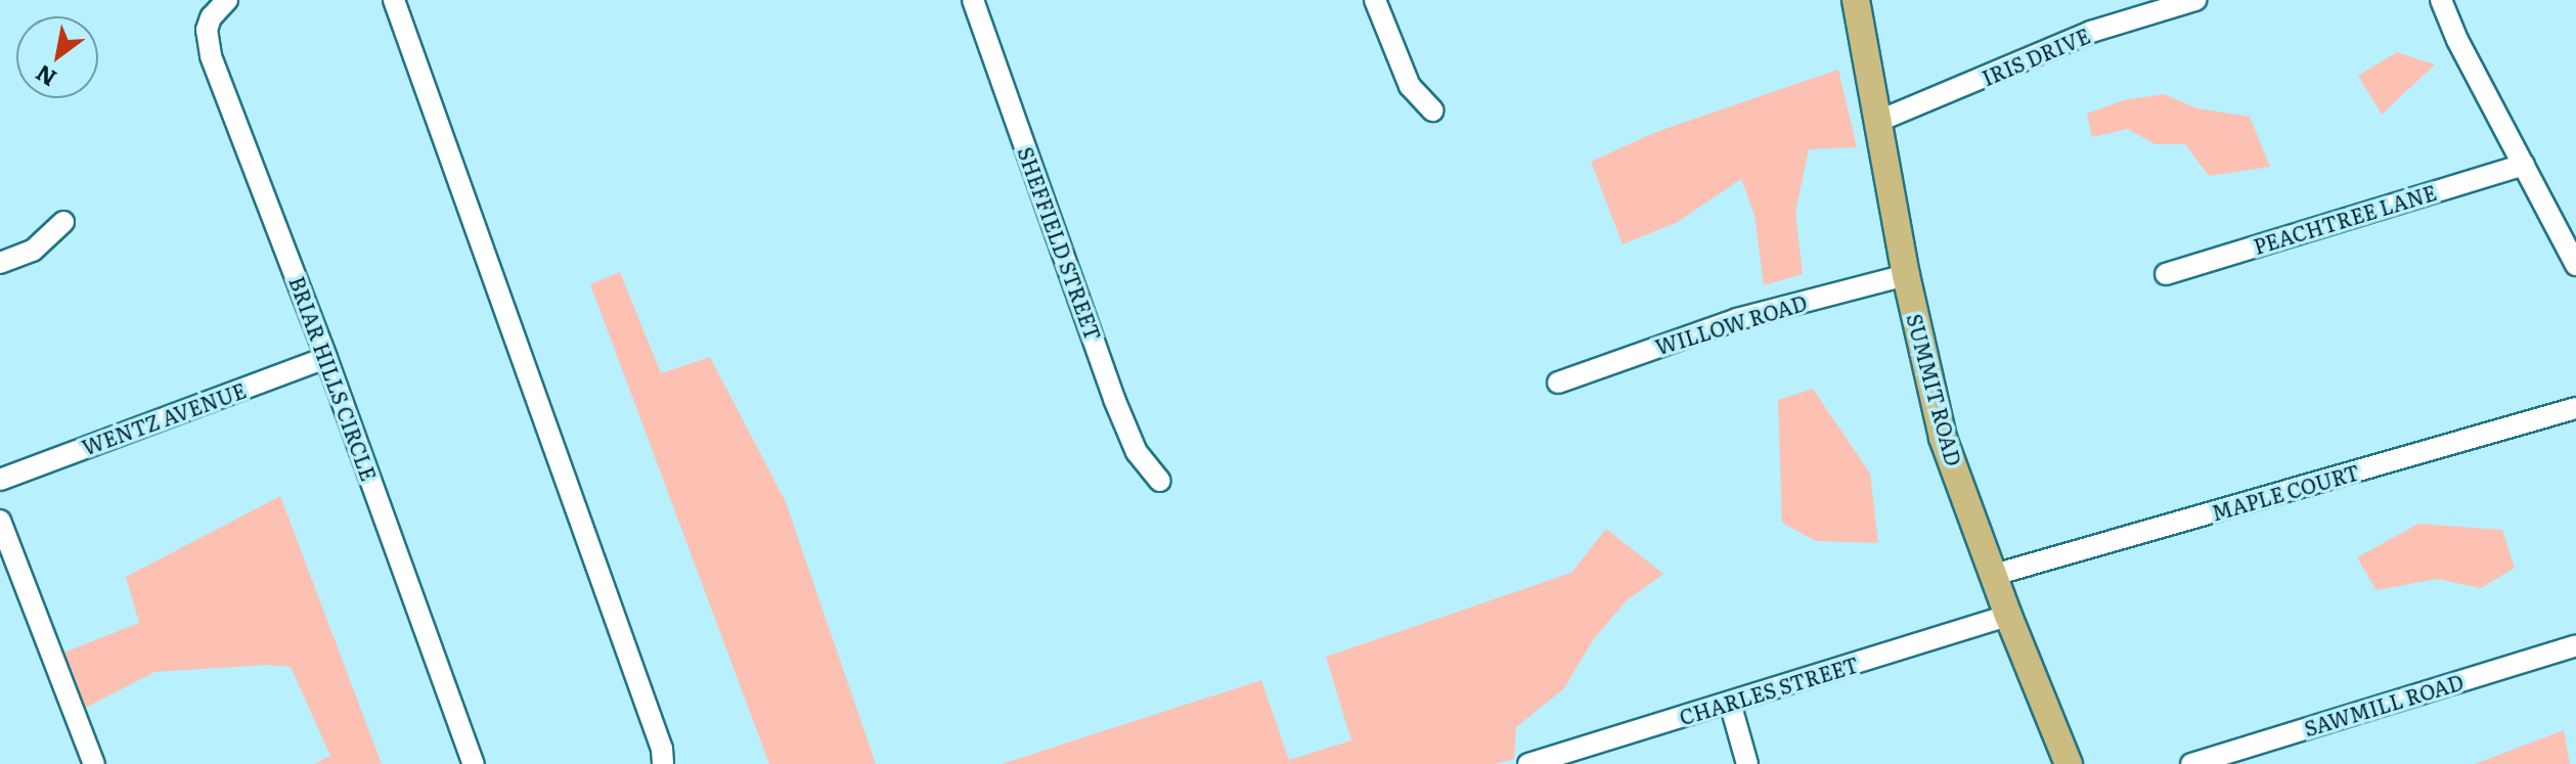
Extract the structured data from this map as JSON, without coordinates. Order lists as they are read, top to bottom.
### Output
{
  "streets": {
    "main road": ["SUMMIT ROAD"],
    "street": [
      "IRIS DRIVE",
      "PEACHTREE LANE",
      "SHEFFIELD STREET",
      "WILLOW ROAD",
      "BRIAR HILLS CIRCLE",
      "WENTZ AVENUE",
      "MAPLE COURT",
      "CHARLES STREET",
      "SAWMILL ROAD"
    ]
  },
  "crossings": [
    ["IRIS DRIVE", "SUMMIT ROAD"],
    ["WILLOW ROAD", "SUMMIT ROAD"],
    ["BRIAR HILLS CIRCLE", "WENTZ AVENUE"],
    ["SUMMIT ROAD", "MAPLE COURT"],
    ["SUMMIT ROAD", "CHARLES STREET"]
  ],
  "north": "bottom left"
}
